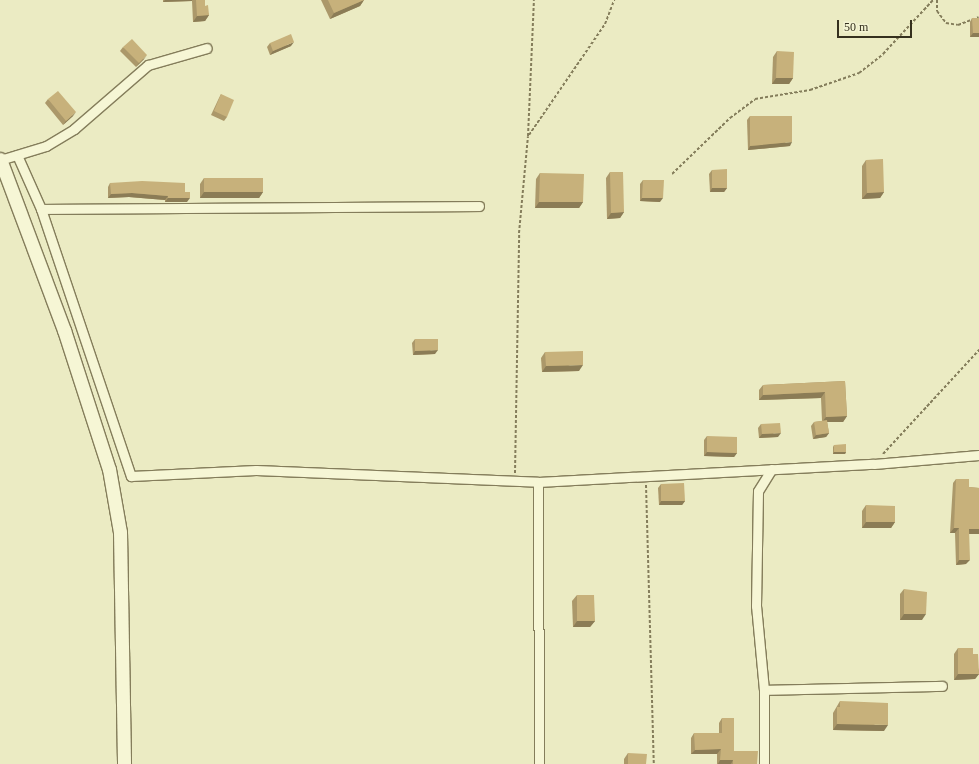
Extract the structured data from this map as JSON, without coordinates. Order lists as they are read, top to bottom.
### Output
{
  "scale_bar": "50 m"
}
